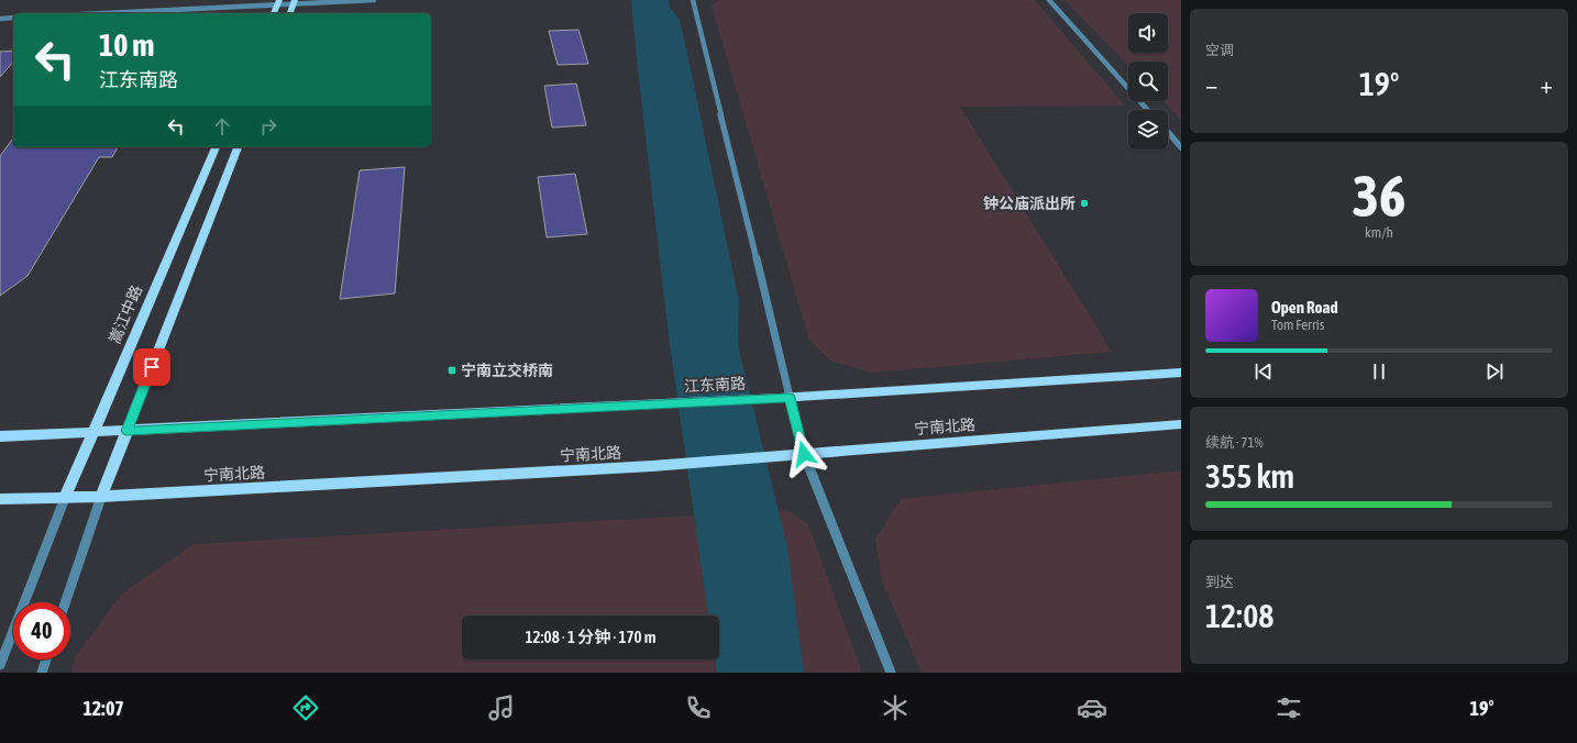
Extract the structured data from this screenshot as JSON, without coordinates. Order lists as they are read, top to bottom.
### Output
{
  "streets": {
    "main road": ["嵩江中路", "江东南路", "宁南北路"]
  },
  "crossings": [
    ["嵩江中路", "宁南北路"]
  ],
  "places": {
    "other": ["钟公庙派出所"],
    "transit": ["宁南立交桥南"]
  },
  "page": {
    "tile": [
      "空调",
      ["36", "km/h"],
      ["续航 · 71%", "355 km"],
      ["到达", "12:08"]
    ],
    "turn": ["10 m", "江东南路"],
    "heat": ["−", "19°", "+"],
    "song": ["Open Road", "Tom Ferris"],
    "limit": "40",
    "trip": "12:08 · 1 分钟 · 170 m",
    "tabs": ["12:07", "19°"]
  }
}
